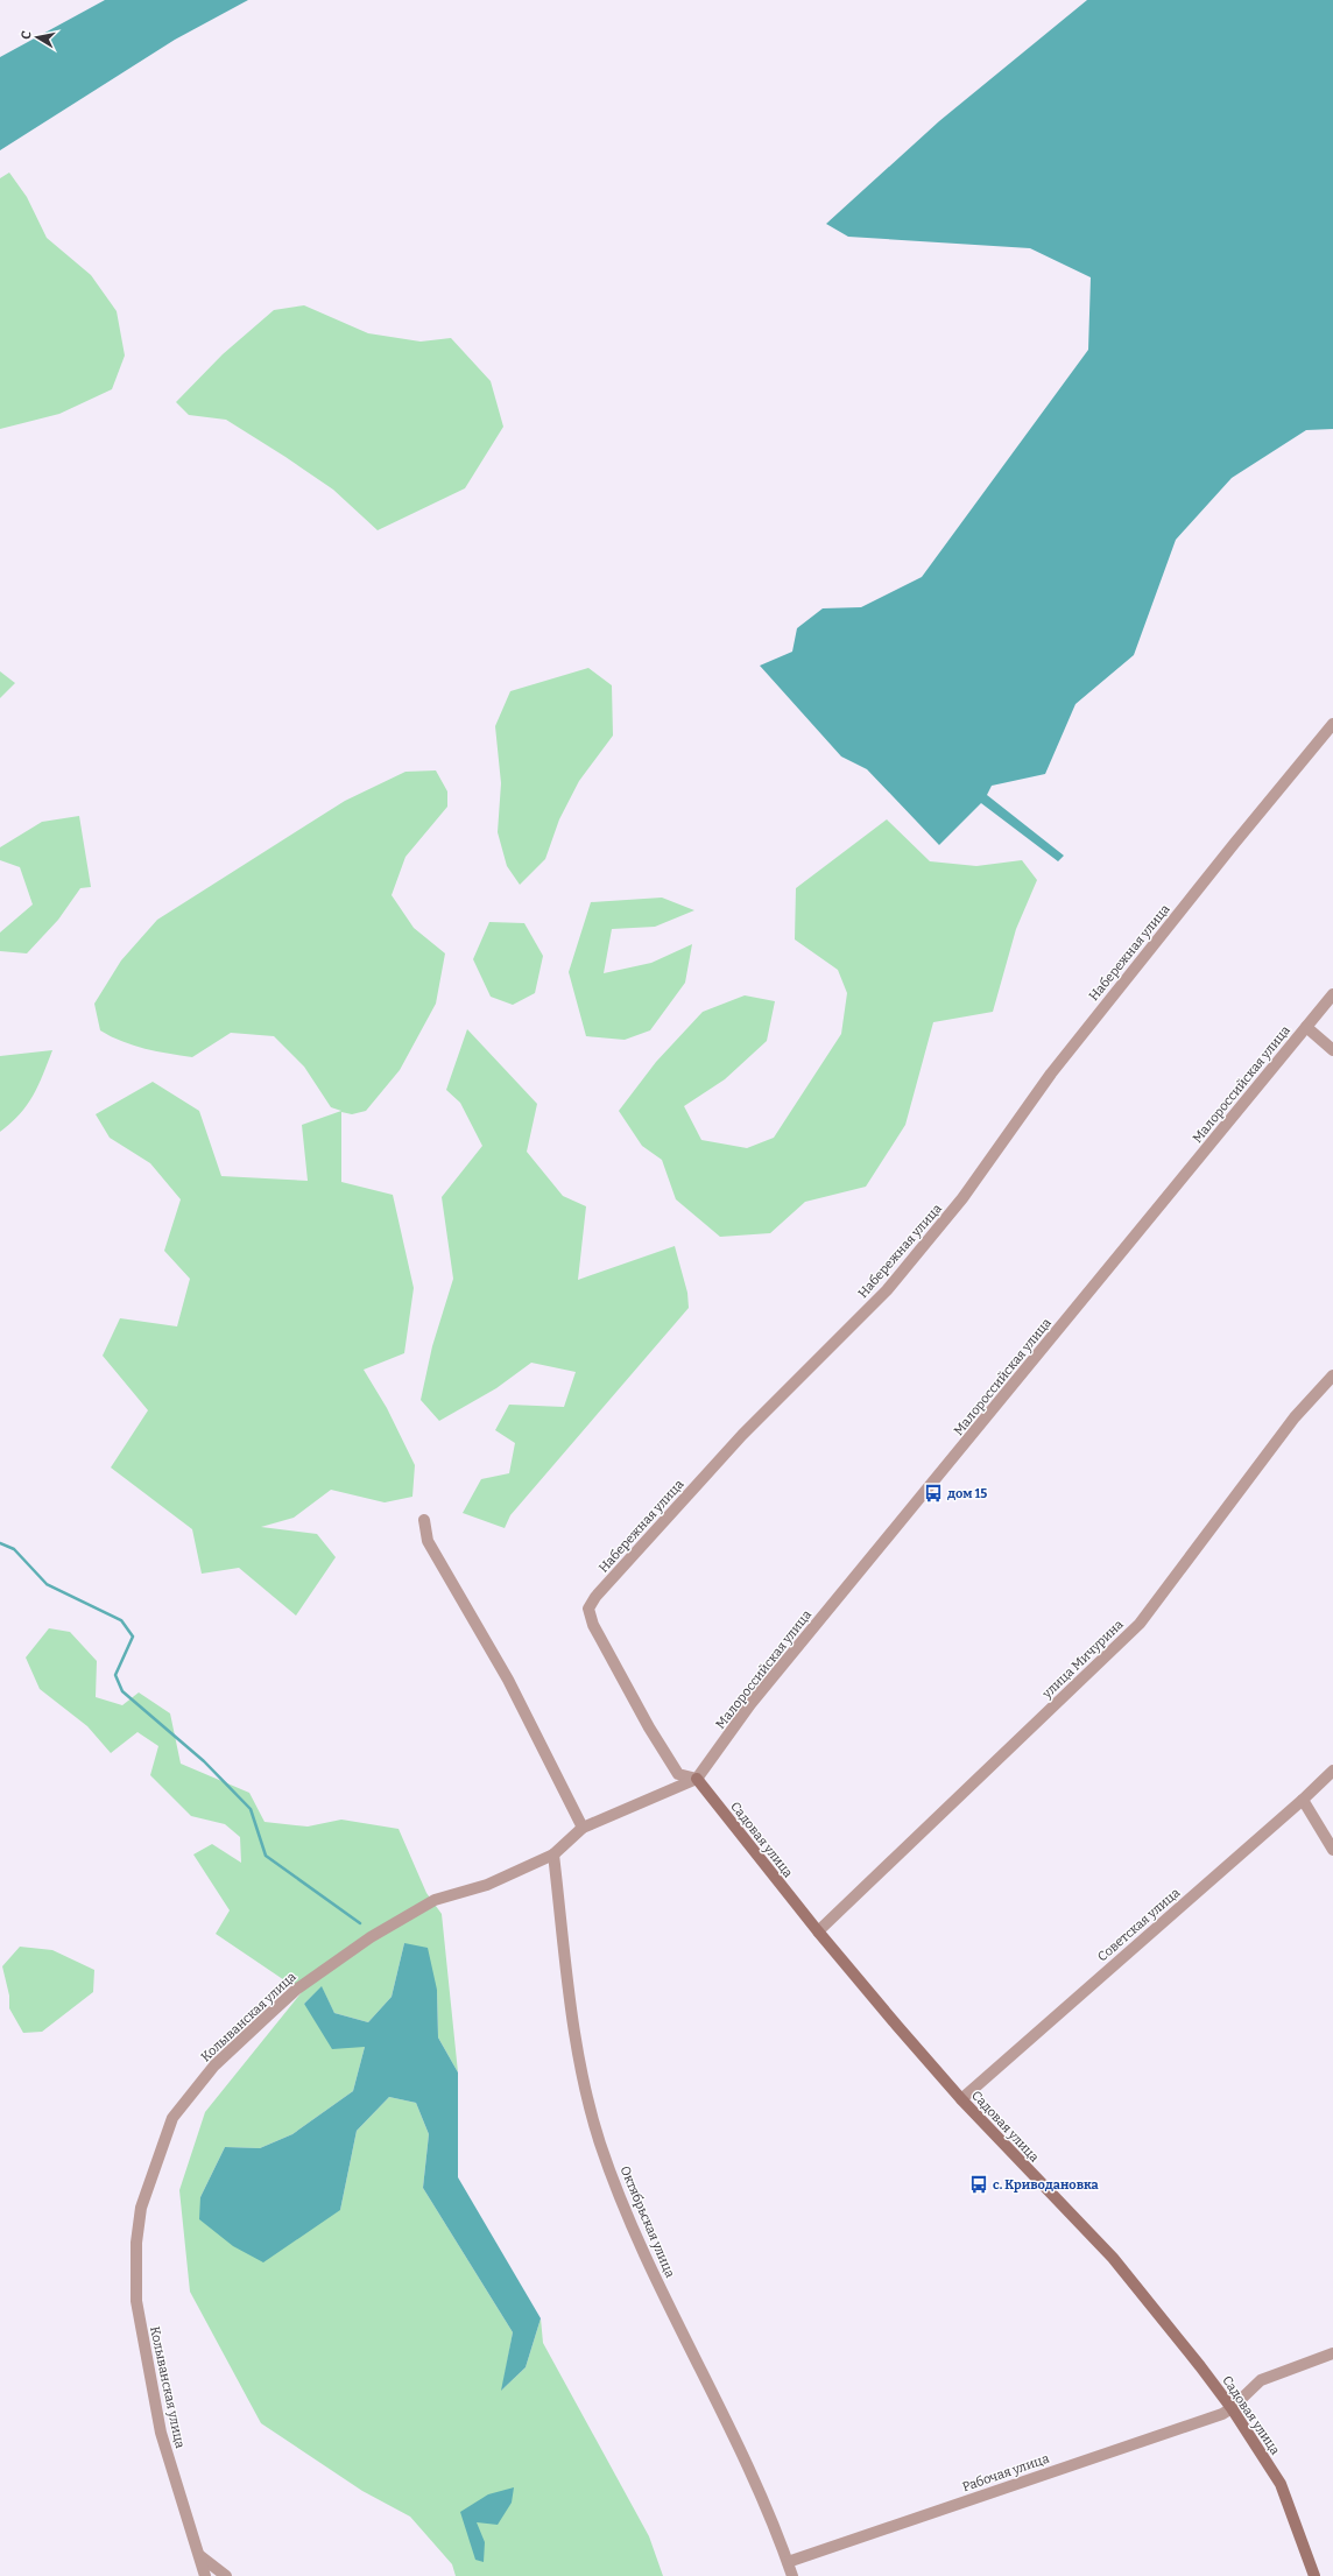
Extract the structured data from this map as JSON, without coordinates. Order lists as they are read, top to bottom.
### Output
{
  "streets": {
    "street": [
      "Набережная улица",
      "Малороссийская улица",
      "улица Мичурина",
      "Садовая улица",
      "Советская улица",
      "Колыванская улица",
      "Октябрьская улица",
      "Рабочая улица"
    ]
  },
  "crossings": [
    ["Набережная улица", "Малороссийская улица"],
    ["Набережная улица", "Садовая улица"],
    ["Набережная улица", "Колыванская улица"],
    ["Малороссийская улица", "Садовая улица"],
    ["Малороссийская улица", "Колыванская улица"],
    ["улица Мичурина", "Садовая улица"],
    ["Садовая улица", "Советская улица"],
    ["Садовая улица", "Колыванская улица"],
    ["Садовая улица", "Рабочая улица"],
    ["Колыванская улица", "Октябрьская улица"],
    ["Октябрьская улица", "Рабочая улица"]
  ],
  "places": {
    "bus stop": ["дом 15", "с. Криводановка"]
  },
  "north": "left"
}
